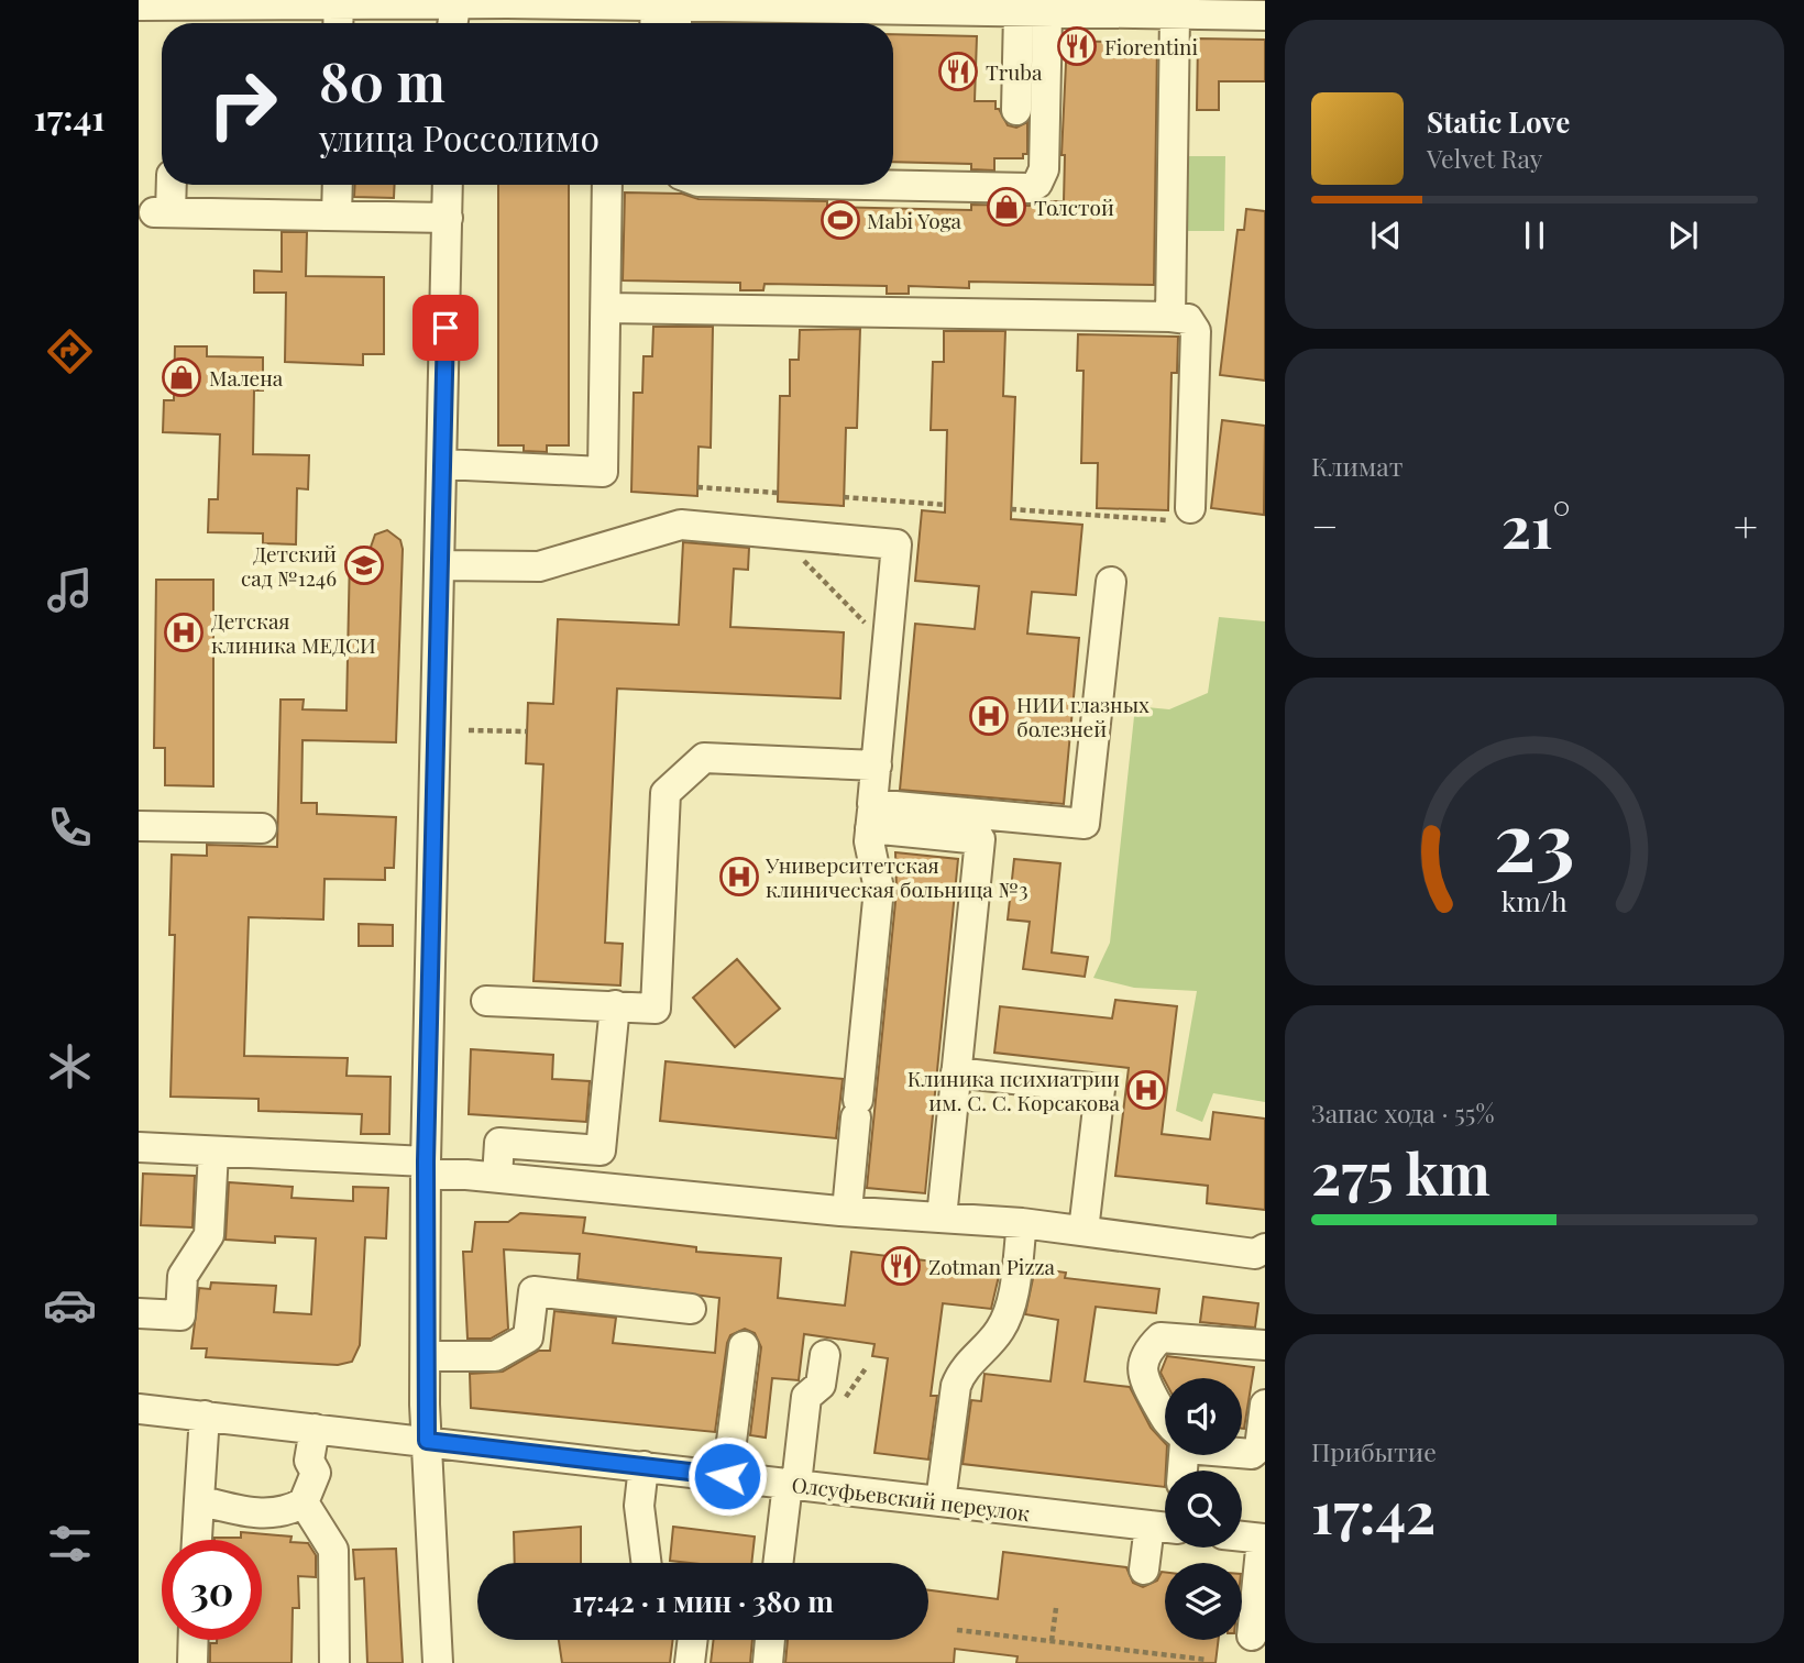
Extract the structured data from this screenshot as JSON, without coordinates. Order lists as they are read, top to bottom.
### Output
{
  "streets": {
    "street": ["Олсуфьевский переулок"]
  },
  "places": {
    "restaurant": ["Fiorentini", "Truba", "Zotman Pizza"],
    "shop": ["Толстой", "Малена"],
    "sports": ["Mabi Yoga"],
    "school or university": ["Детский сад №1246"],
    "hospital": [
      "Детская клиника МЕДСИ",
      "НИИ глазных болезней",
      "Университетская клиническая больница №3",
      "Клиника психиатрии им. С. С. Корсакова"
    ]
  },
  "page": {
    "tabs": "17:41",
    "turn": ["80 m", "улица Россолимо"],
    "song": ["Static Love", "Velvet Ray"],
    "tile": [
      "Климат",
      ["Запас хода · 55%", "275 km"],
      ["Прибытие", "17:42"]
    ],
    "heat": ["−", "21°", "+"],
    "limit": "30",
    "trip": "17:42 · 1 мин · 380 m",
    "gauge": ["23", "km/h"]
  }
}
